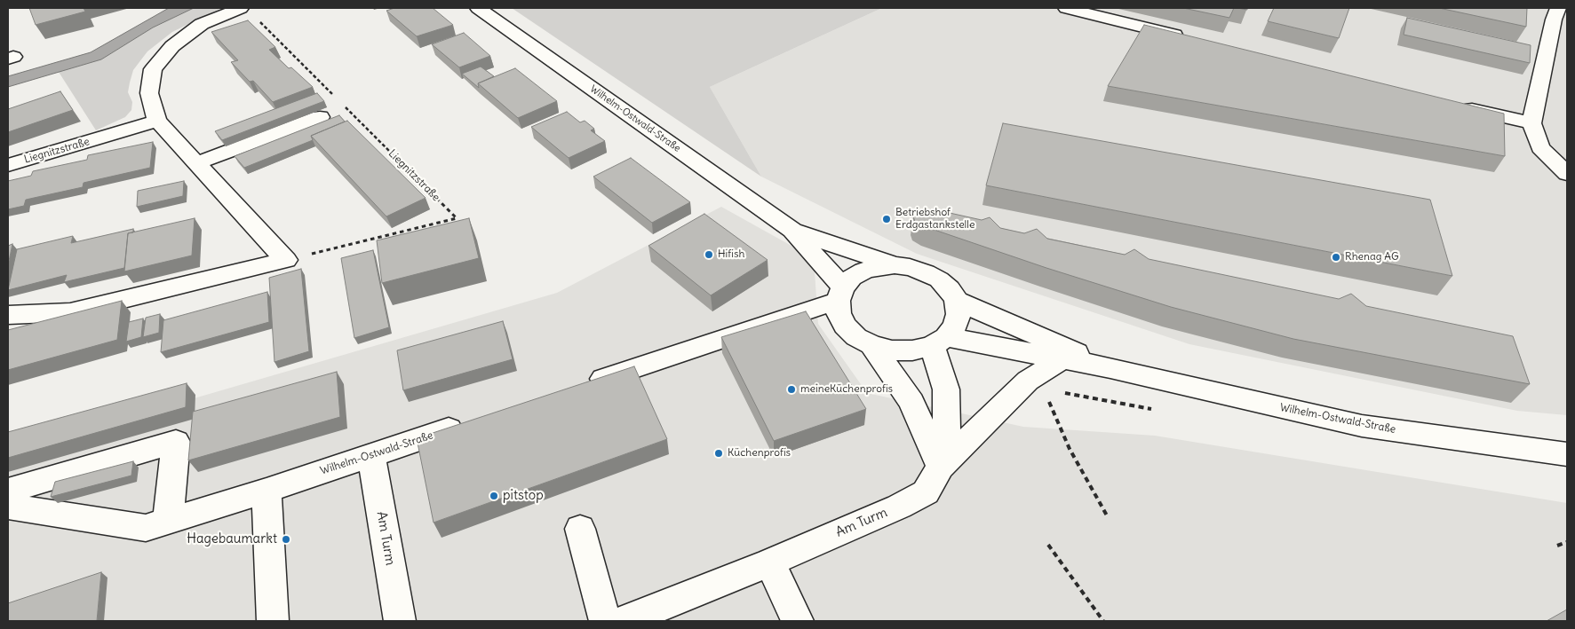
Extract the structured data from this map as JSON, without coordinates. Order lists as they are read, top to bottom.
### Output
{
  "streets": {
    "street": ["Wilhelm-Ostwald-Straße", "Liegnitzstraße", "Am Turm"]
  },
  "crossings": [
    ["Wilhelm-Ostwald-Straße", "Am Turm"]
  ],
  "places": [
    "Betriebshof Erdgastankstelle",
    "Hifish",
    "Rhenag AG",
    "meineKüchenprofis",
    "Küchenprofis",
    "pitstop",
    "Hagebaumarkt"
  ]
}
